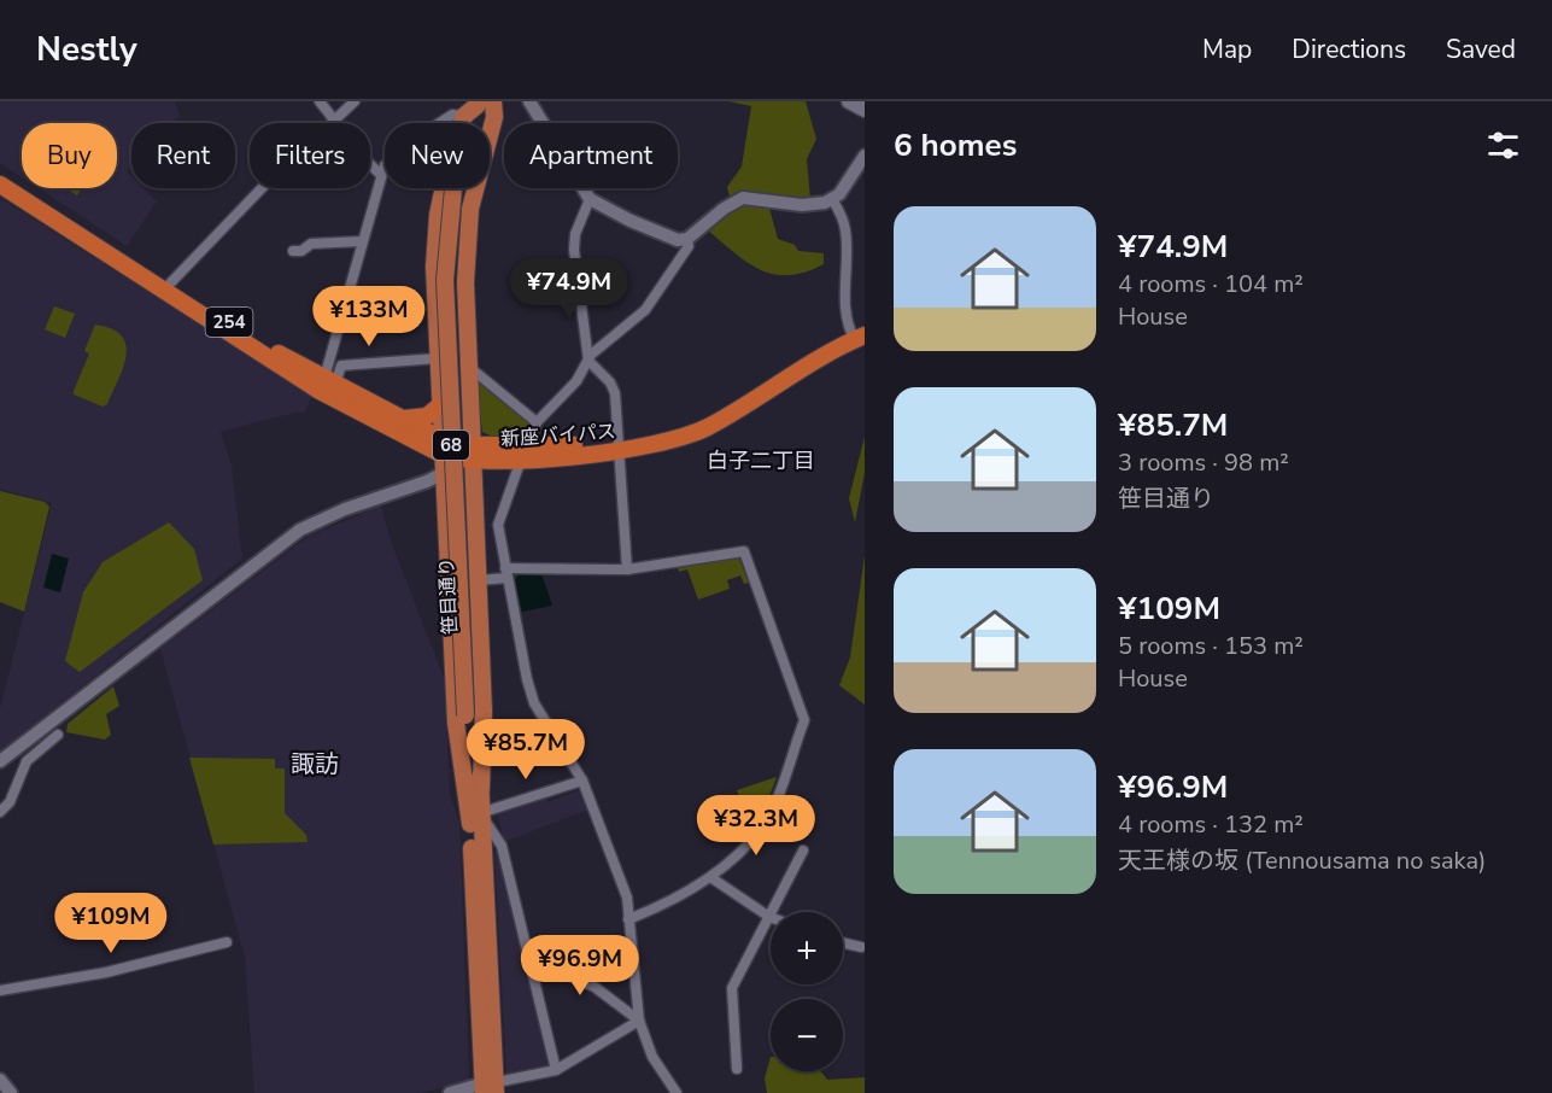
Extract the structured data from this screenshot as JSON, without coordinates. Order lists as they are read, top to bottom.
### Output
{
  "streets": {
    "highway": ["254", "新座バイパス"],
    "main road": ["68", "笹目通り"]
  },
  "districts": ["白子二丁目", "諏訪"],
  "page": {
    "header": "Nestly",
    "nav": ["Map", "Directions", "Saved"],
    "heading": "6 homes",
    "chip": [
      "Buy",
      "Rent",
      "Filters",
      "New",
      "Apartment"
    ],
    "list": [
      {
        "name": "¥74.9M",
        "note": "4 rooms · 104 m² · House"
      },
      {
        "name": "¥85.7M",
        "note": "3 rooms · 98 m² · 笹目通り"
      },
      {
        "name": "¥109M",
        "note": "5 rooms · 153 m² · House"
      },
      {
        "name": "¥96.9M",
        "note": "4 rooms · 132 m² · 天王様の坂 (Tennousama no saka)"
      }
    ],
    "price": [
      "¥74.9M",
      "¥133M",
      "¥85.7M",
      "¥32.3M",
      "¥109M",
      "¥96.9M"
    ],
    "map_buttons": ["+", "−"]
  }
}
